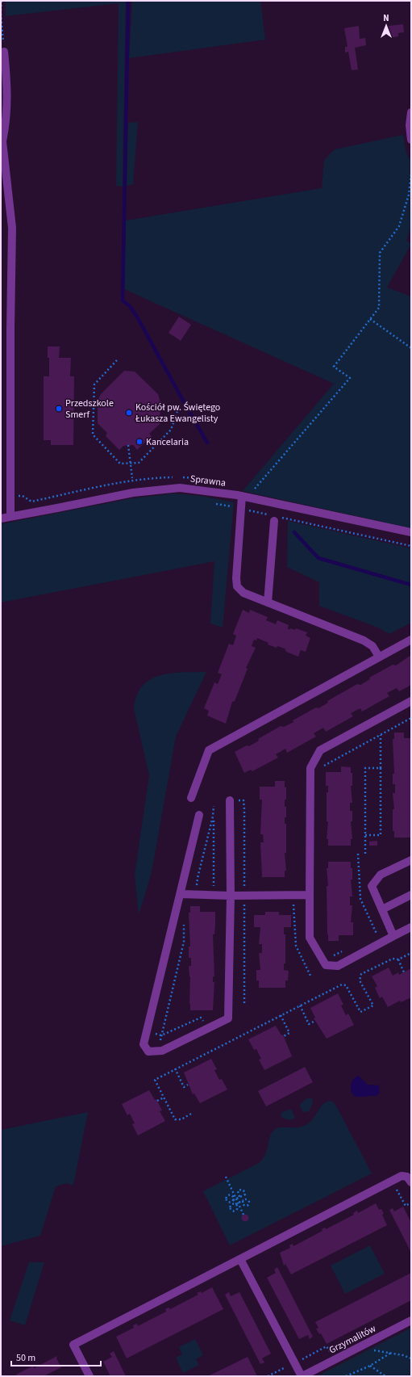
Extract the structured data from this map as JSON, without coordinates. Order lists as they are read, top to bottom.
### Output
{
  "streets": {
    "street": ["Sprawna", "Grzymalitów"]
  },
  "places": ["Przedszkole Smerf", "Kościół pw. Świętego Łukasza Ewangelisty", "Kancelaria"],
  "scale_bar": "50 m",
  "north": "top"
}
